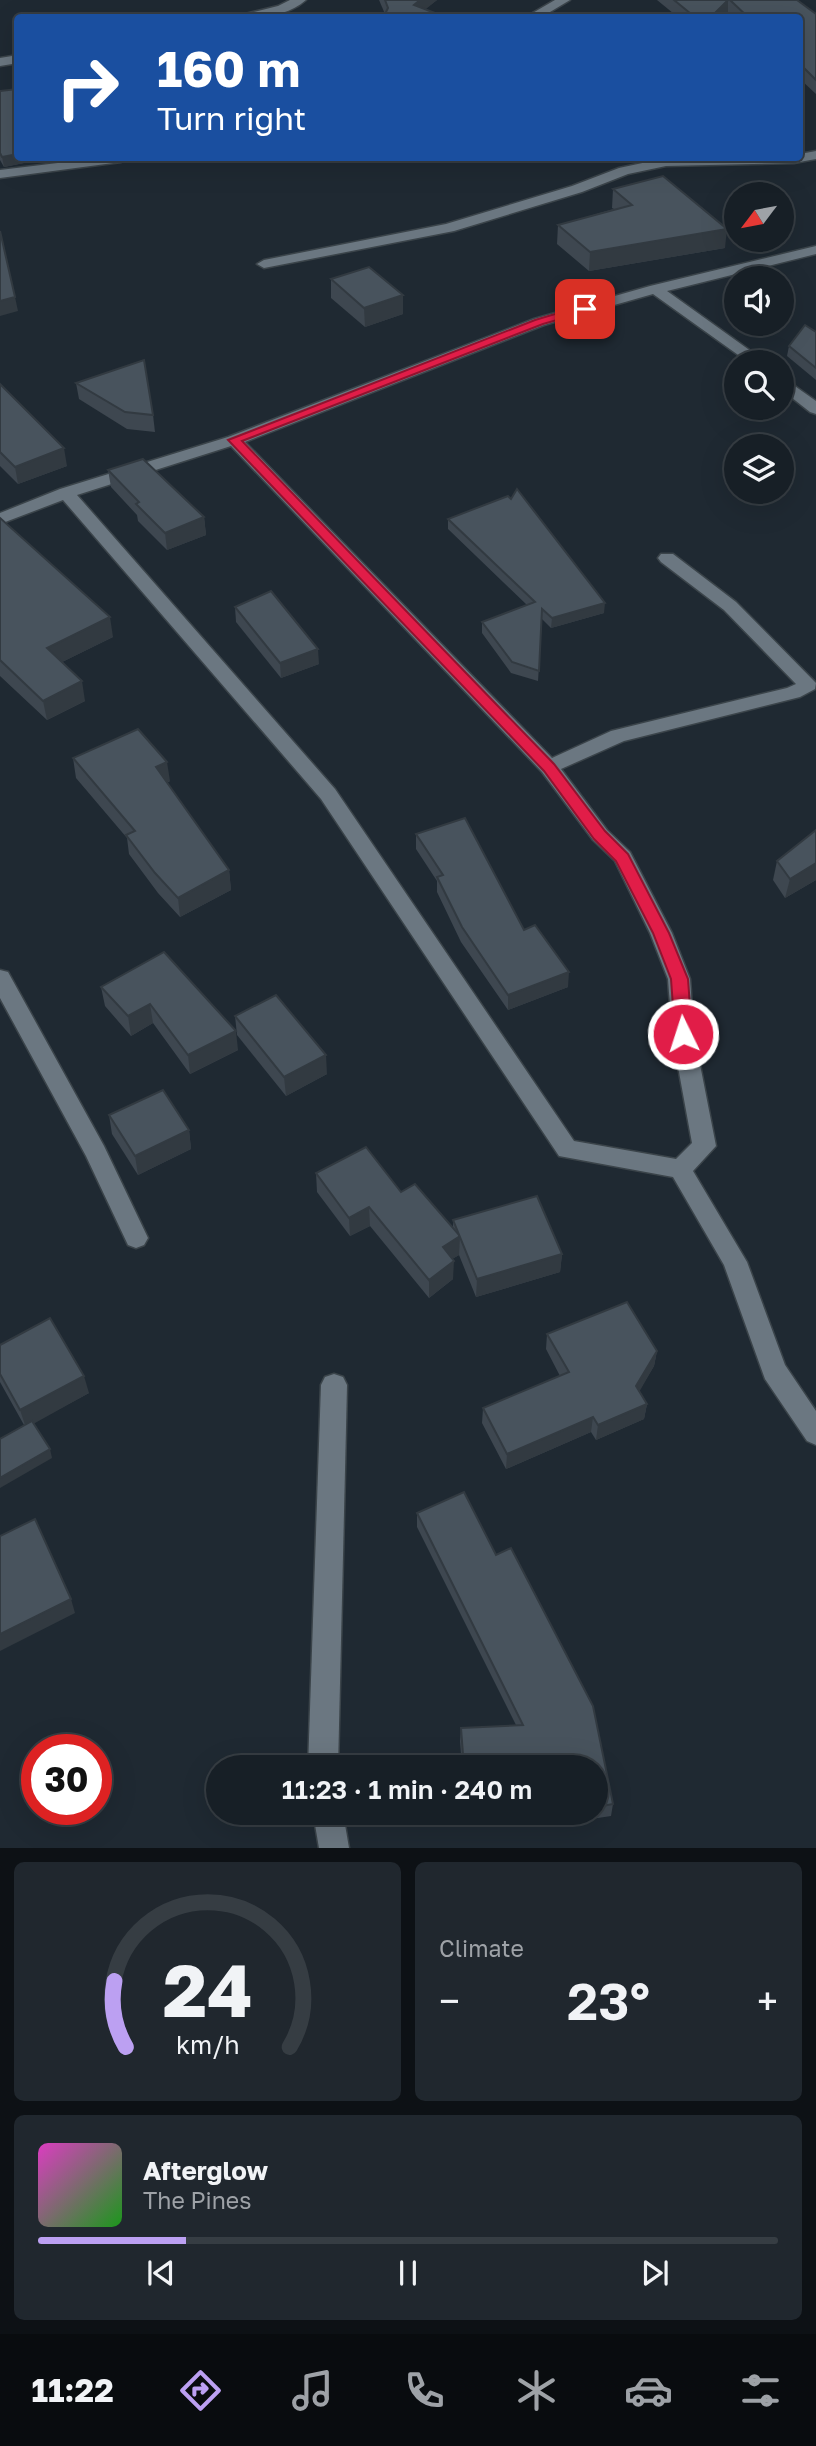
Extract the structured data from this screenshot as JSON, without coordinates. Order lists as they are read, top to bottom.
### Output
{
  "north": "bottom left",
  "page": {
    "turn": ["160 m", "Turn right"],
    "limit": "30",
    "trip": "11:23 · 1 min · 240 m",
    "tile": "Climate",
    "heat": ["−", "23°", "+"],
    "song": ["Afterglow", "The Pines"],
    "tabs": "11:22",
    "gauge": ["24", "km/h"]
  }
}
